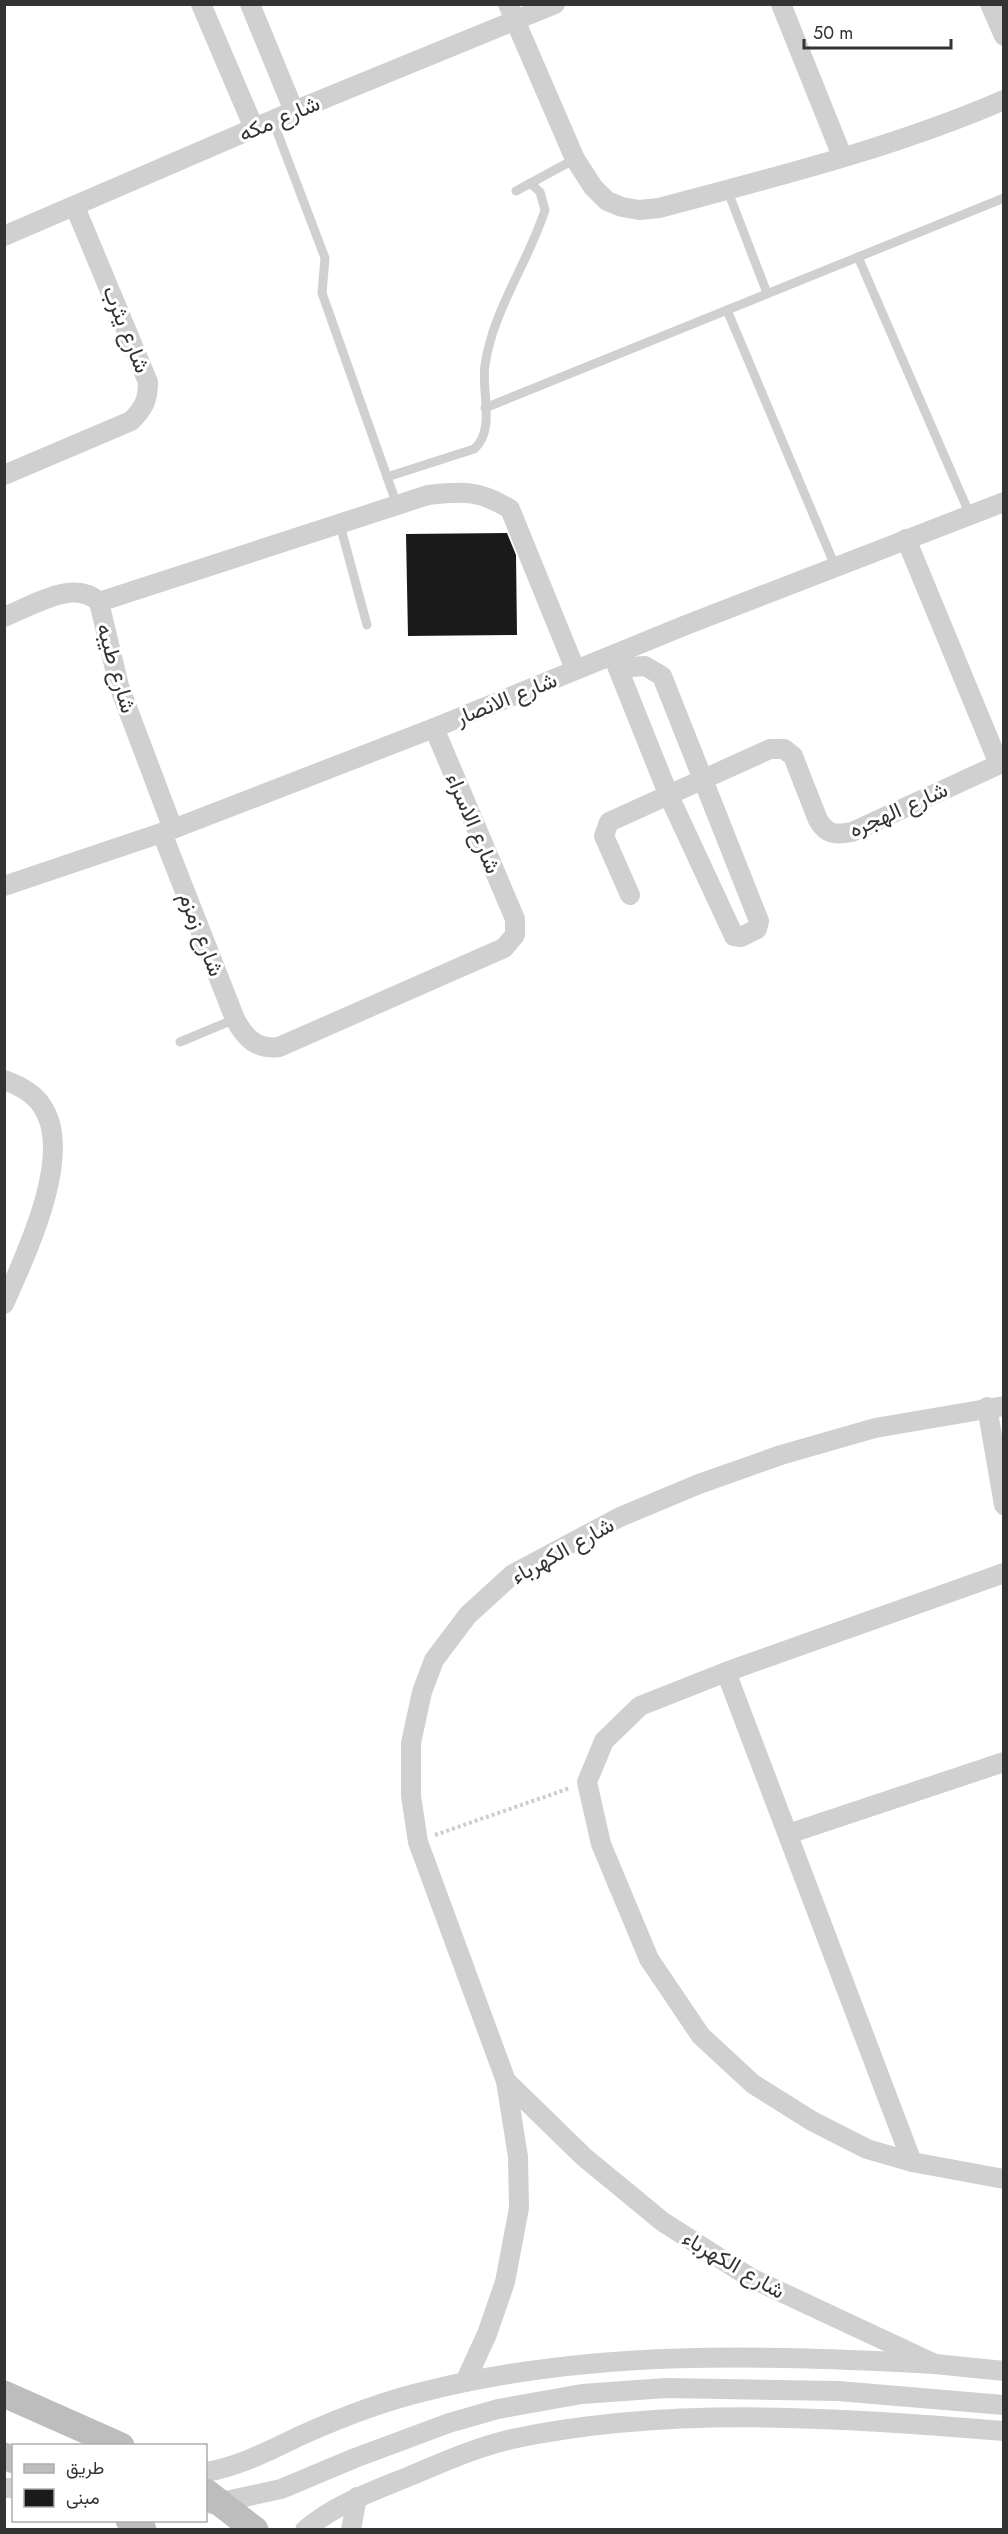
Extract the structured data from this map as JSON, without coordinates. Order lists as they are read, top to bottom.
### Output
{
  "streets": {
    "street": [
      "شارع مكه",
      "شارع يثرب",
      "شارع طيبه",
      "شارع الانصار",
      "شارع الهجره",
      "شارع الاسراء",
      "شارع زمزم",
      "شارع الكهرباء"
    ]
  },
  "crossings": [
    ["شارع مكه", "شارع يثرب"],
    ["شارع طيبه", "شارع الانصار"],
    ["شارع طيبه", "شارع زمزم"],
    ["شارع الانصار", "شارع الاسراء"],
    ["شارع الانصار", "شارع زمزم"],
    ["شارع الاسراء", "شارع زمزم"]
  ],
  "legend": ["طريق", "مبنى"],
  "scale_bar": "50 m"
}
